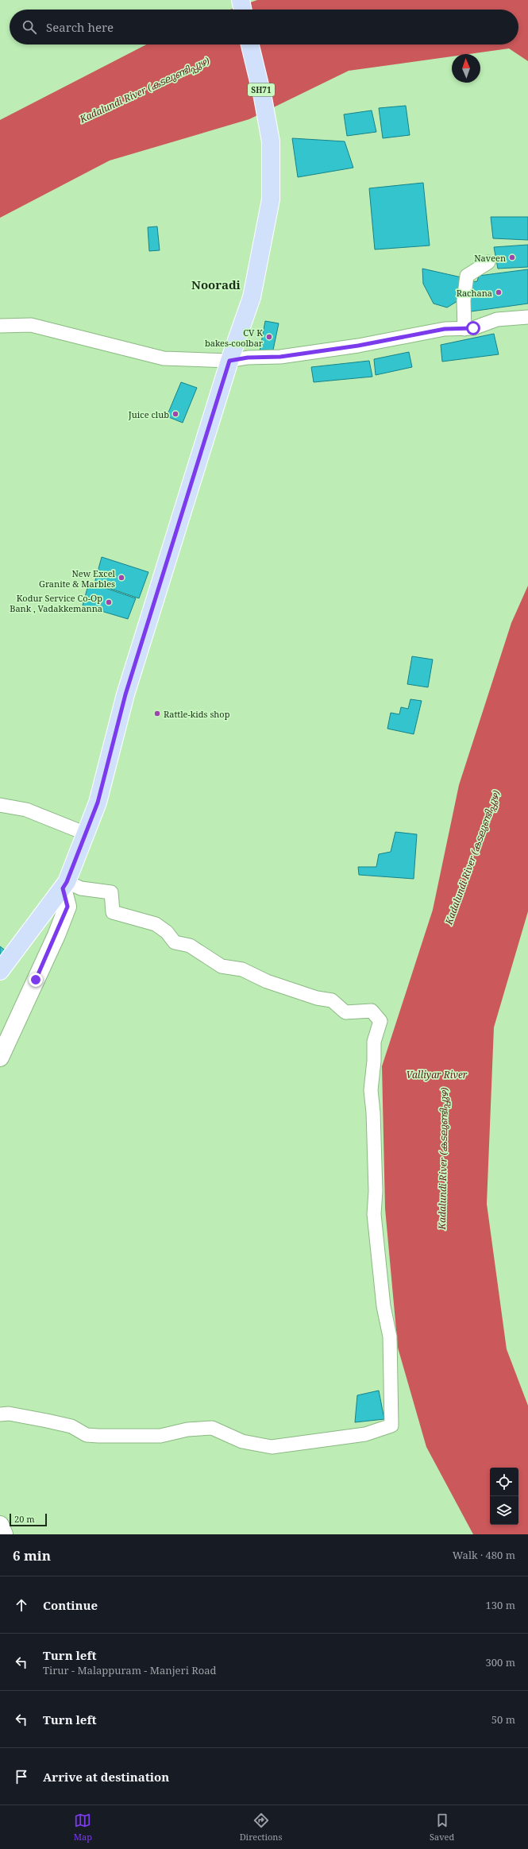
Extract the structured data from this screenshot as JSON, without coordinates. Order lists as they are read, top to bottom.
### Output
{
  "streets": {
    "main road": ["SH71"]
  },
  "districts": ["Nooradi"],
  "water": ["Kadalundi River (കടലുണ്ടിപ്പുഴ)", "Valliyar River"],
  "places": [
    "Naveen",
    "Rachana",
    "CV K bakes-coolbar",
    "Juice club",
    "New Excel Granite & Marbles",
    "Kodur Service Co-Op Bank , Vadakkemanna",
    "Rattle-kids shop"
  ],
  "scale_bar": "20 m",
  "north": "top",
  "page": {
    "search": "Search here",
    "scale": "20 m",
    "heading": ["6 min", "Walk · 480 m"],
    "list": [
      ["Continue", "130 m"],
      ["Turn left", "Tirur - Malappuram - Manjeri Road", "300 m"],
      ["Turn left", "50 m"],
      "Arrive at destination"
    ],
    "nav": ["Map", "Directions", "Saved"]
  }
}
